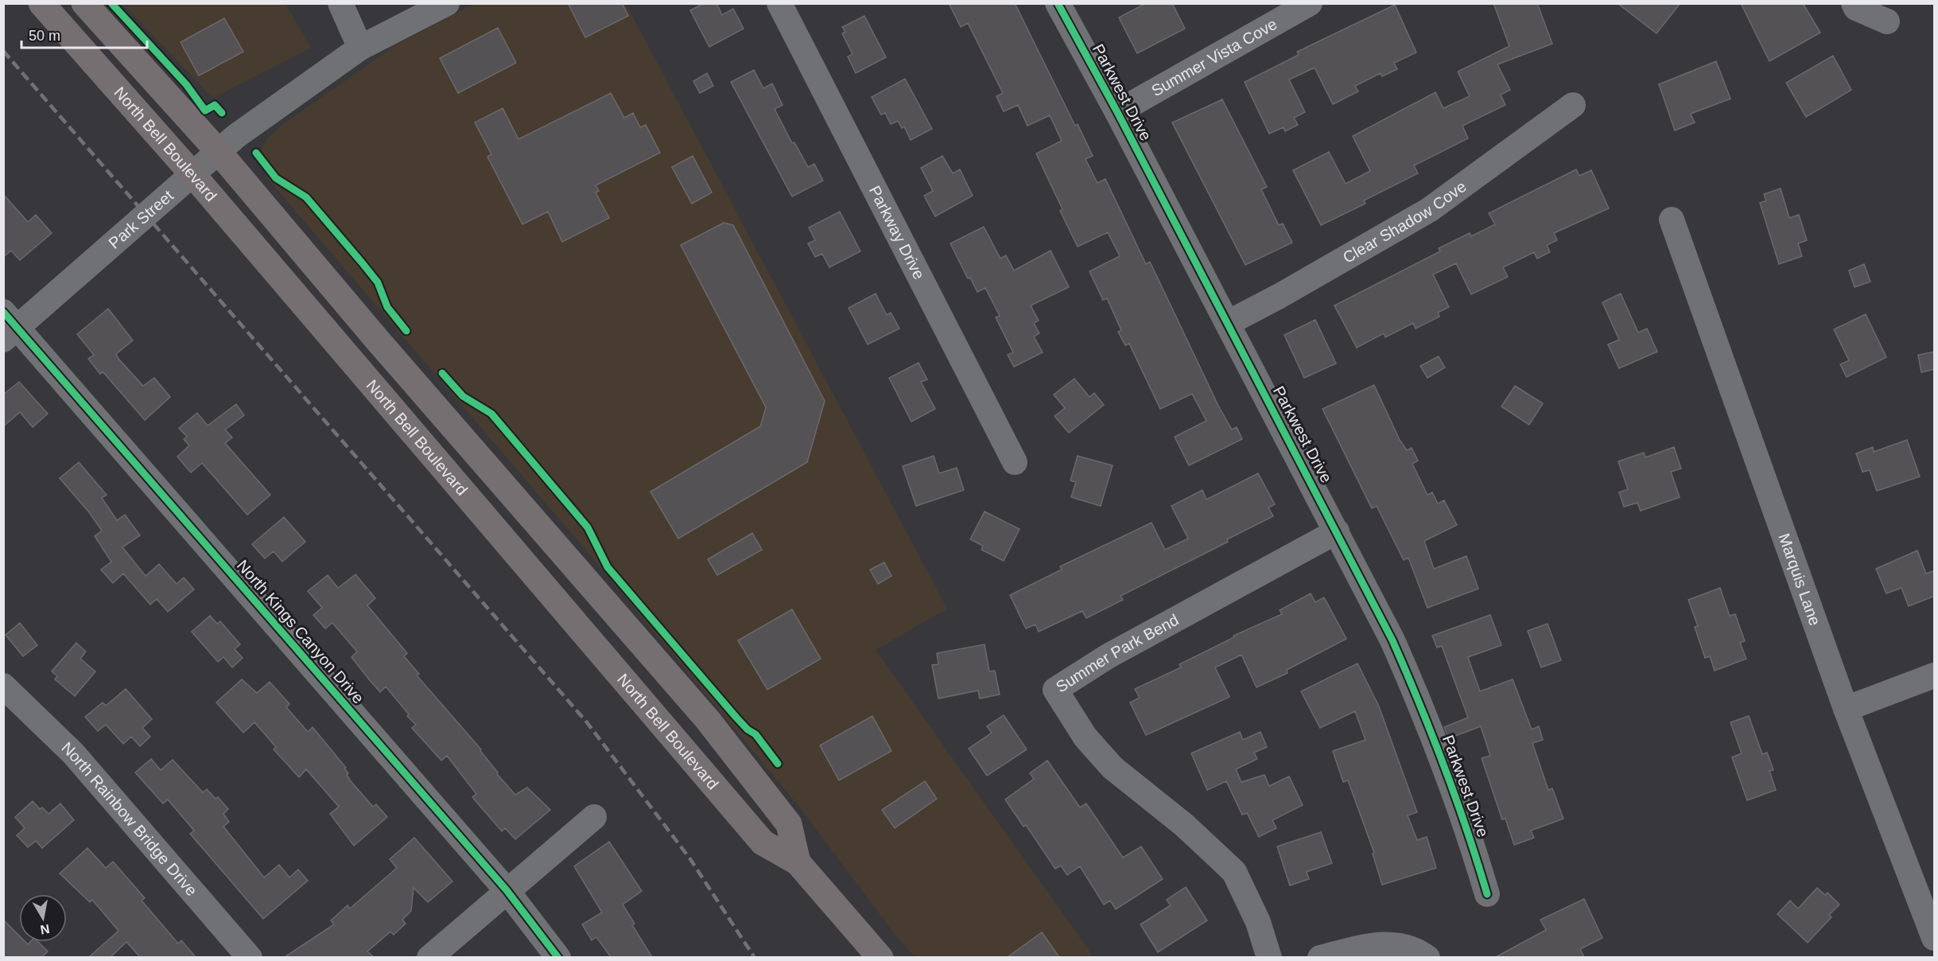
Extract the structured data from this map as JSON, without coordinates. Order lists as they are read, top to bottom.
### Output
{
  "streets": {
    "main road": ["North Bell Boulevard"],
    "street": [
      "Summer Vista Cove",
      "Parkwest Drive",
      "Park Street",
      "Clear Shadow Cove",
      "Parkway Drive",
      "Marquis Lane",
      "North Kings Canyon Drive",
      "Summer Park Bend",
      "North Rainbow Bridge Drive"
    ]
  },
  "crossings": [
    ["Summer Vista Cove", "Parkwest Drive"],
    ["Parkwest Drive", "Clear Shadow Cove"],
    ["Parkwest Drive", "Summer Park Bend"],
    ["North Bell Boulevard", "Park Street"],
    ["Park Street", "North Kings Canyon Drive"]
  ],
  "scale_bar": "50 m",
  "north": "bottom"
}
